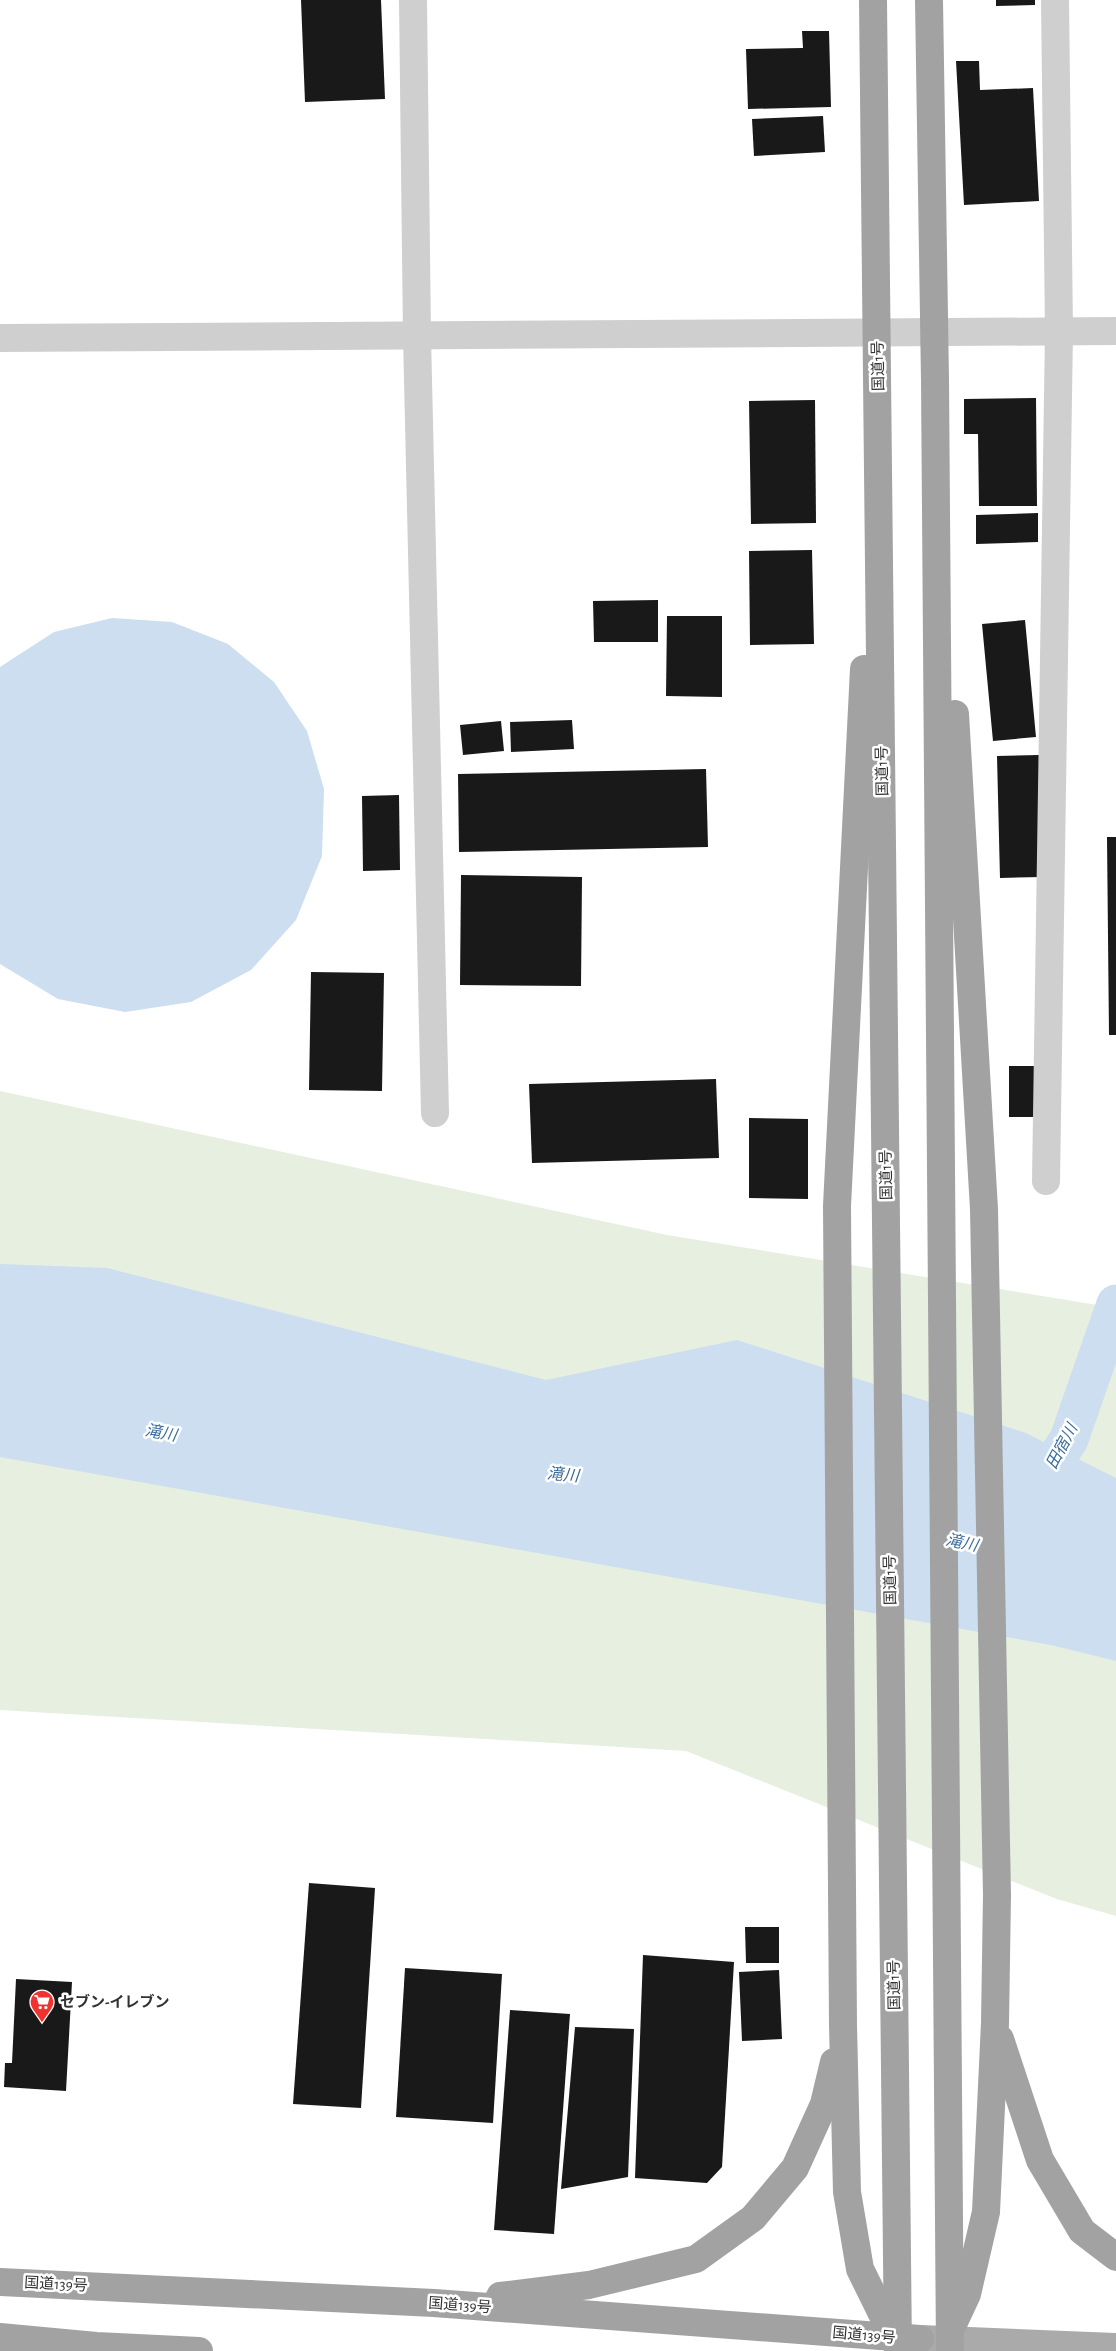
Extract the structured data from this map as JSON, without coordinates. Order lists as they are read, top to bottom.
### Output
{
  "streets": {
    "highway": ["国道1号", "国道139号"]
  },
  "crossings": [
    ["国道1号", "国道139号"]
  ],
  "water": ["滝川", "田宿川"],
  "places": {
    "supermarket": ["セブン-イレブン"]
  }
}
